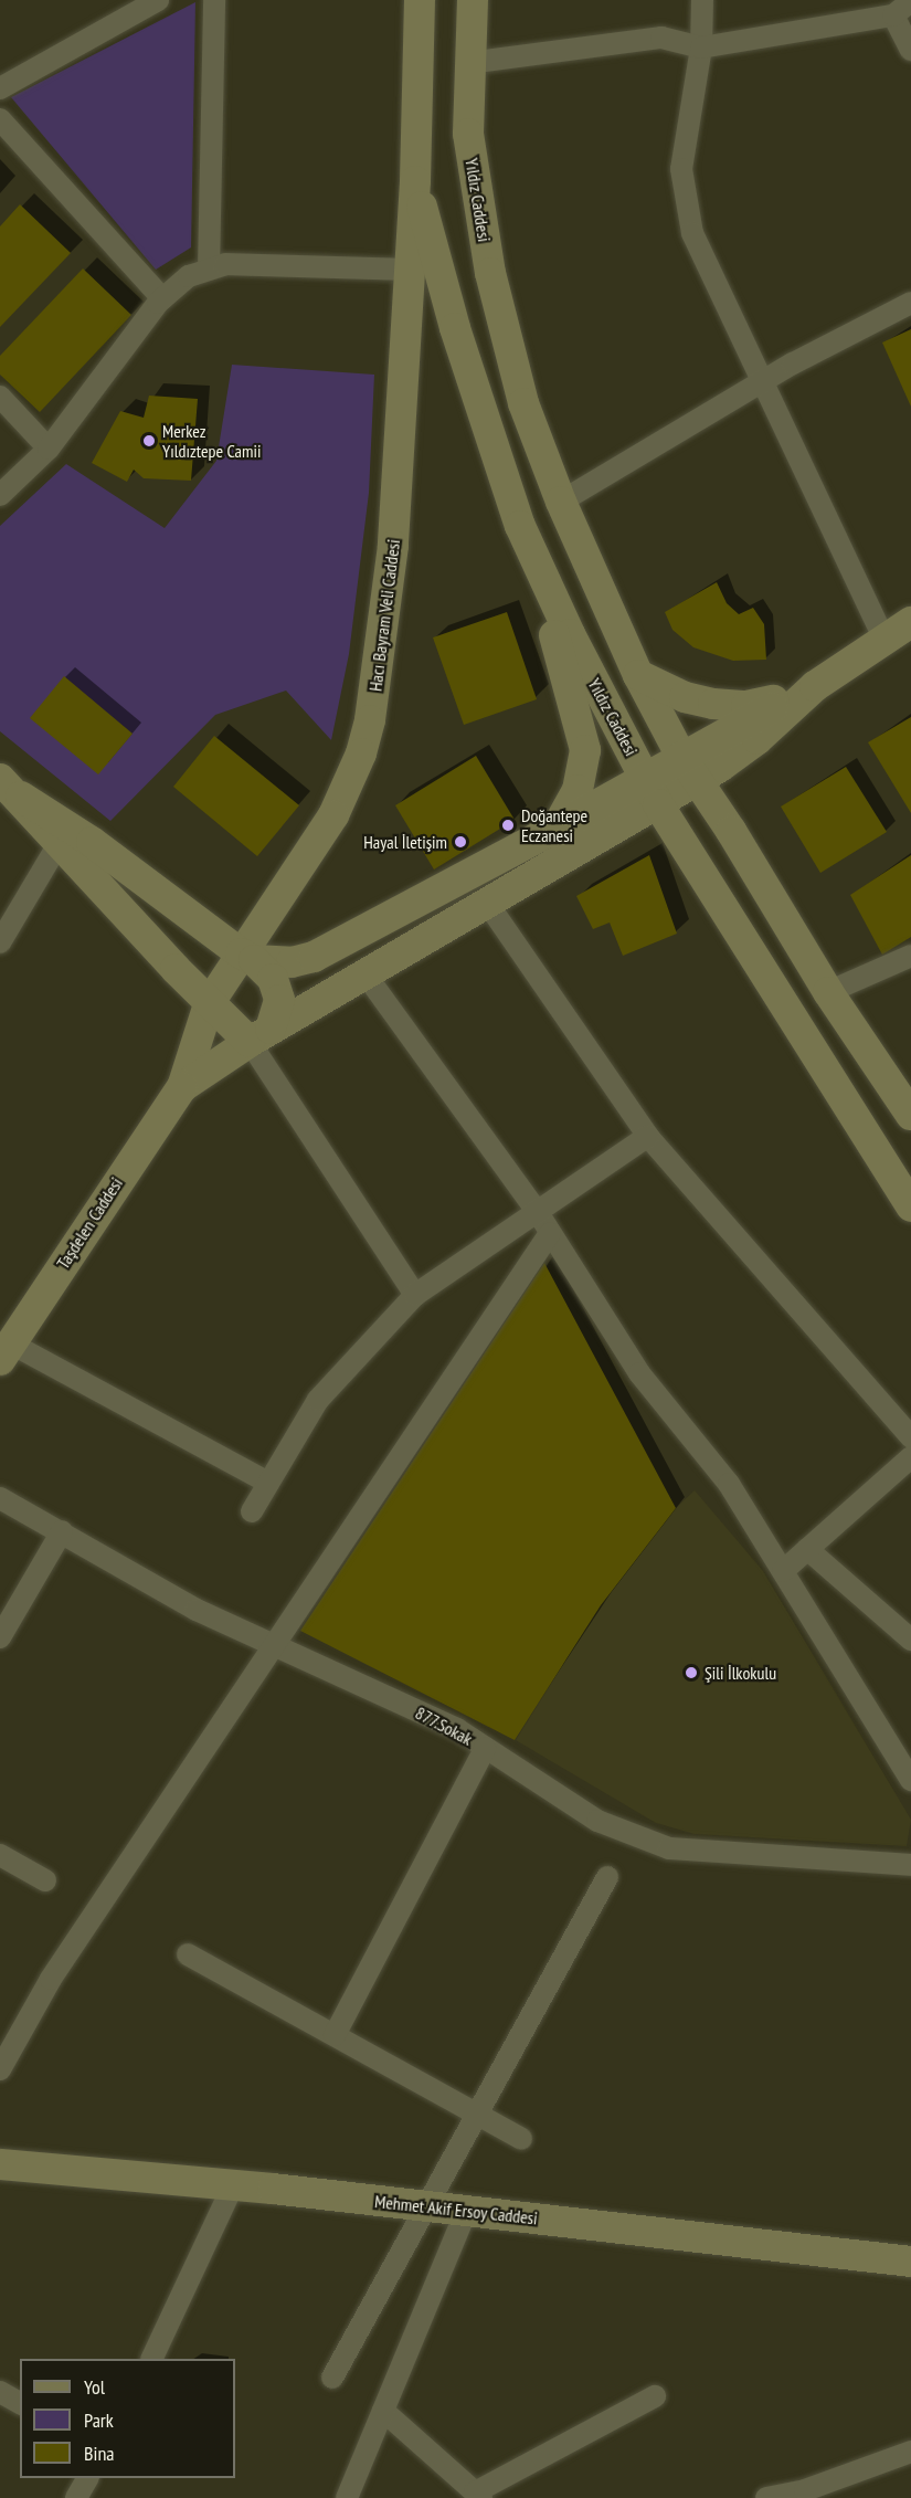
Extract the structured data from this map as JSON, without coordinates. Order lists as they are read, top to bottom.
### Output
{
  "streets": {
    "main road": [
      "Yıldız Caddesi",
      "Hacı Bayram Veli Caddesi",
      "Taşdelen Caddesi",
      "Mehmet Akif Ersoy Caddesi"
    ],
    "street": ["877.Sokak"]
  },
  "crossings": [
    ["Yıldız Caddesi", "Hacı Bayram Veli Caddesi"],
    ["Hacı Bayram Veli Caddesi", "Taşdelen Caddesi"]
  ],
  "places": [
    "Merkez Yıldıztepe Camii",
    "Doğantepe Eczanesi",
    "Hayal İletişim",
    "Şili İlkokulu"
  ],
  "legend": ["Yol", "Park", "Bina"]
}
